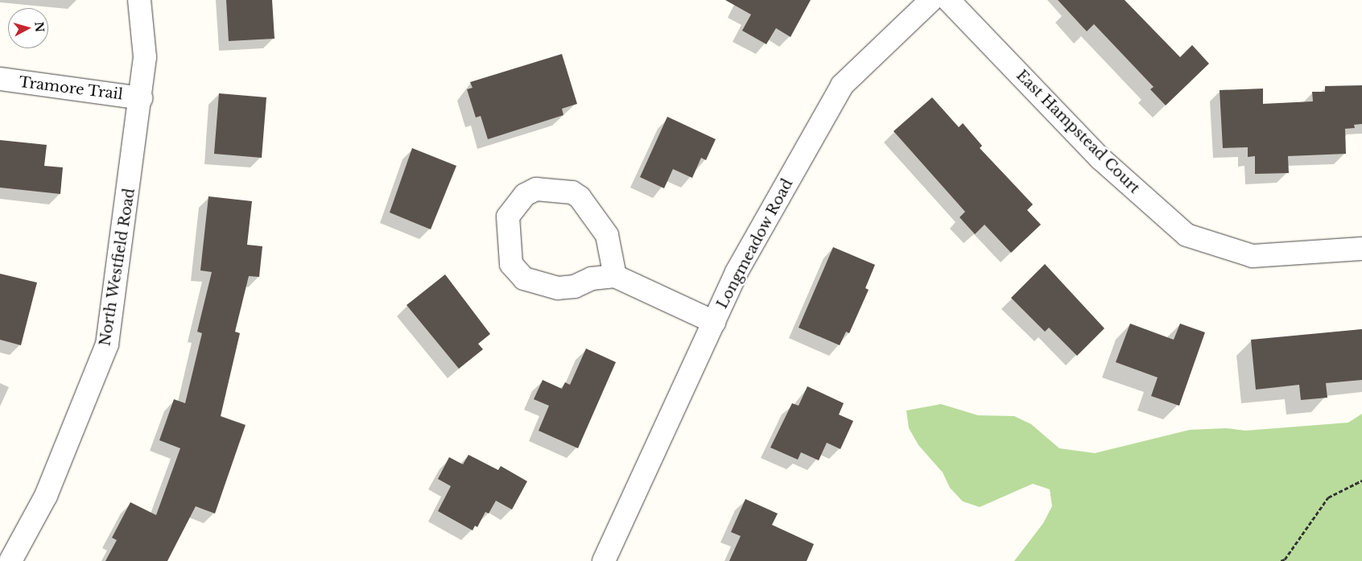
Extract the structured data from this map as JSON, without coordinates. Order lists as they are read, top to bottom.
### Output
{
  "streets": {
    "street": [
      "Tramore Trail",
      "East Hampstead Court",
      "Longmeadow Road",
      "North Westfield Road"
    ]
  },
  "crossings": [
    ["Tramore Trail", "North Westfield Road"]
  ],
  "north": "right"
}
